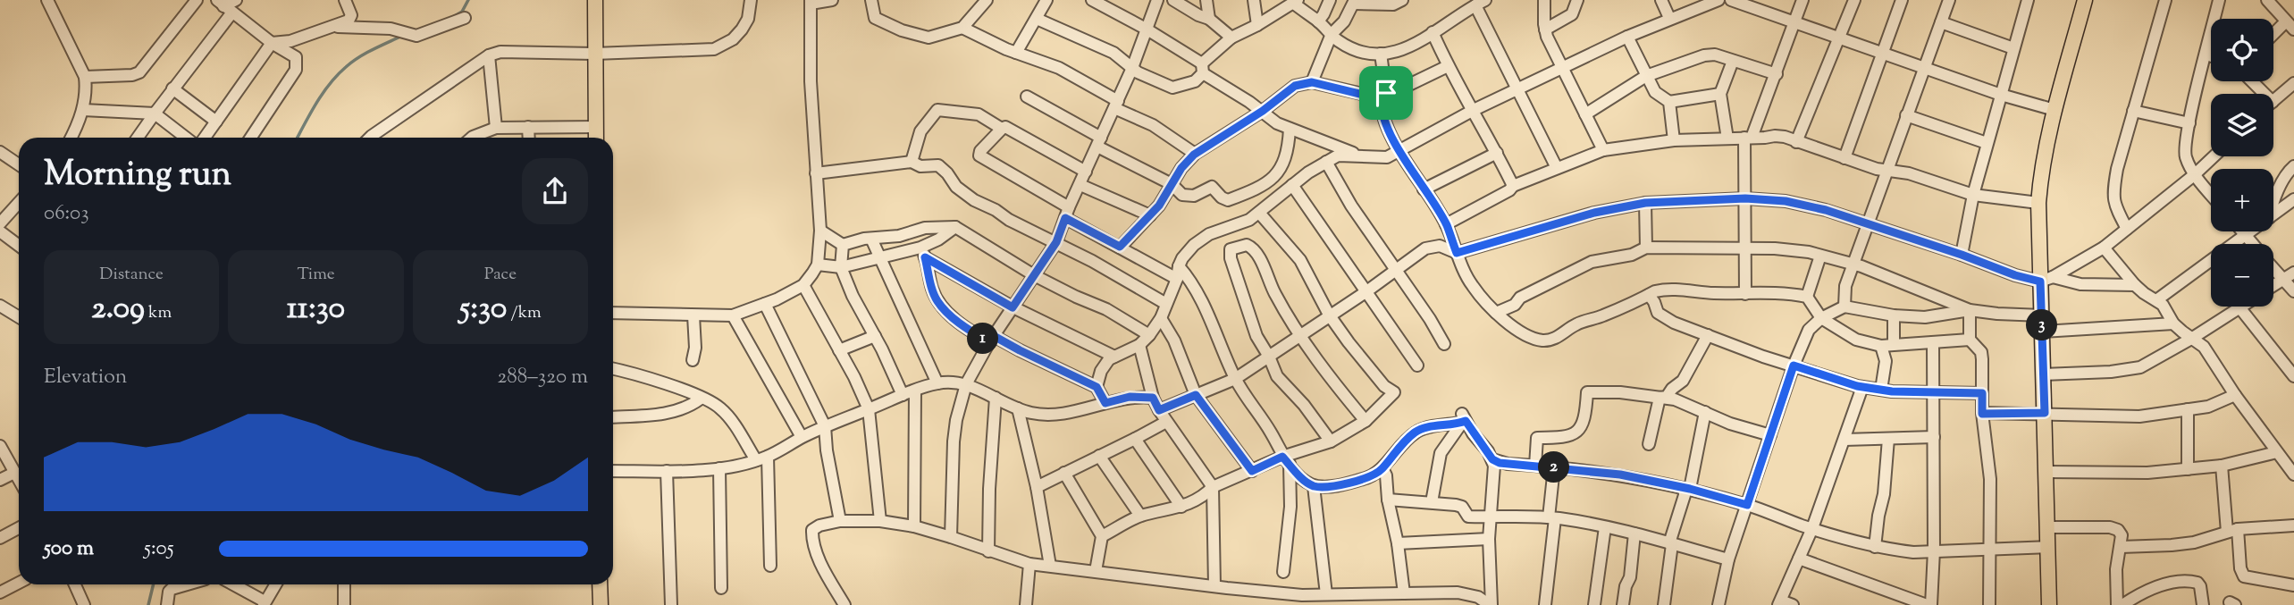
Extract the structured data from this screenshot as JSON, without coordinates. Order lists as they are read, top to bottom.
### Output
{
  "page": {
    "map_buttons": ["+", "−"],
    "heading": ["Morning run", "06:03"],
    "stats": [
      ["Distance", "2.09 km"],
      ["Time", "11:30"],
      ["Pace", "5:30 /km"]
    ],
    "pins": ["3", "1", "2"],
    "chart": ["Elevation", "288–320 m"],
    "list": [
      {
        "name": "500 m",
        "note": "5:05"
      }
    ]
  }
}
